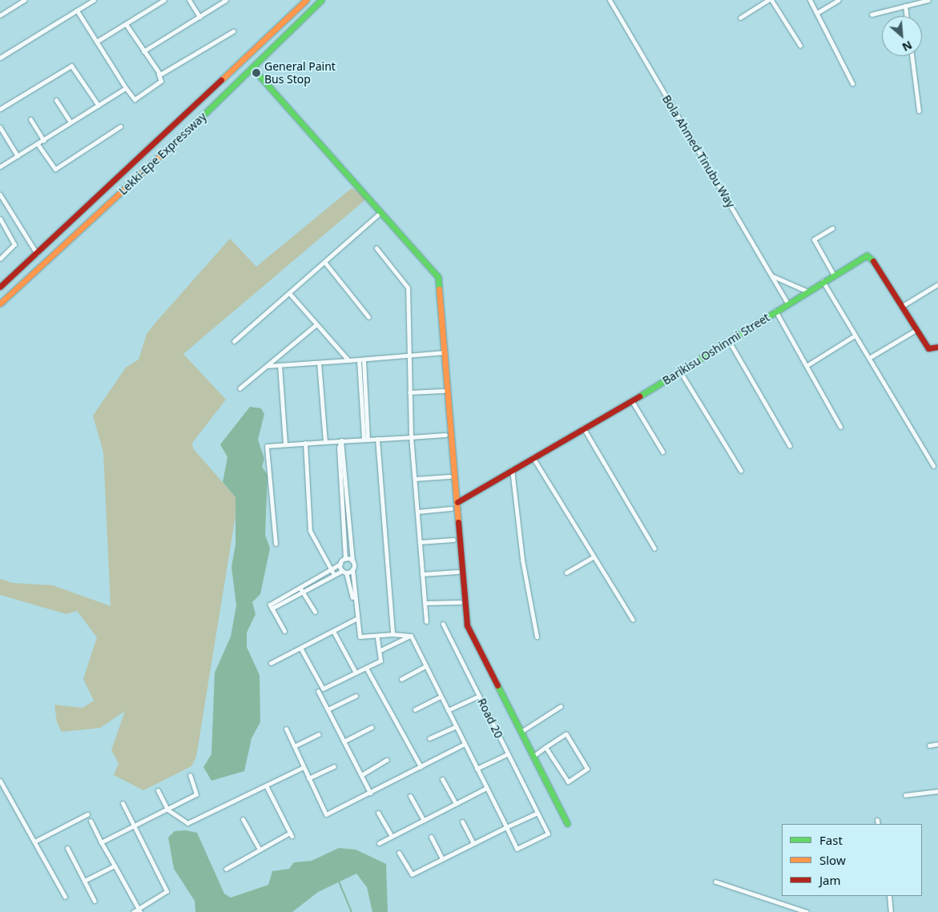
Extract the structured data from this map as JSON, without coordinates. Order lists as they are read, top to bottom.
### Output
{
  "streets": {
    "main road": ["Lekki-Epe Expressway", "Barikisu Oshinmi Street"],
    "street": ["Bola Ahmed Tinubu Way", "Road 20"]
  },
  "crossings": [
    ["Bola Ahmed Tinubu Way", "Barikisu Oshinmi Street"]
  ],
  "places": ["General Paint Bus Stop"],
  "legend": ["Fast", "Slow", "Jam"],
  "north": "bottom right"
}
